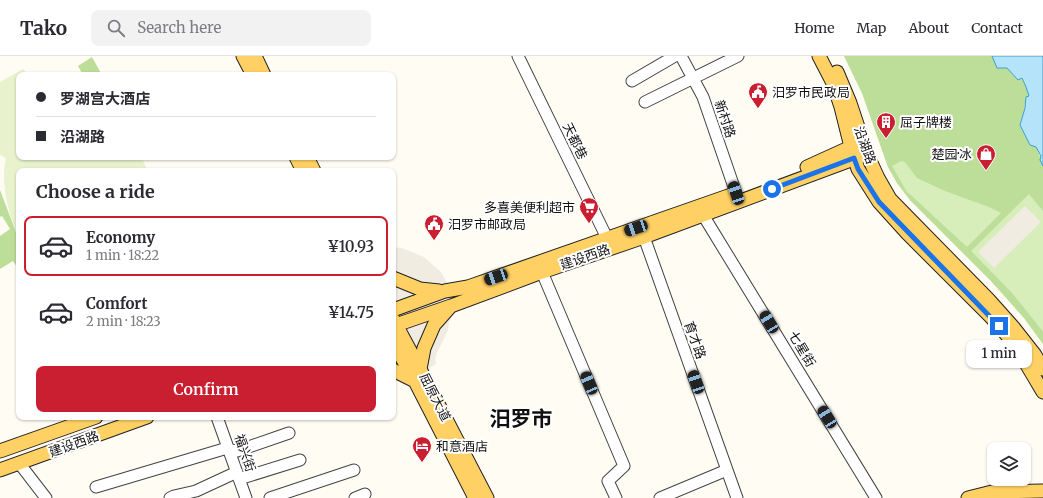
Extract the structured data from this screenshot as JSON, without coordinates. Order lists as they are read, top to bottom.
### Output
{
  "streets": {
    "main road": ["沿湖路", "建设西路", "屈原大道"],
    "street": [
      "新村路",
      "天都巷",
      "育才路",
      "七星街",
      "福兴街"
    ]
  },
  "crossings": [
    ["新村路", "建设西路"],
    ["天都巷", "建设西路"],
    ["沿湖路", "建设西路"],
    ["建设西路", "育才路"],
    ["建设西路", "七星街"]
  ],
  "districts": ["汨罗市"],
  "places": {
    "public building": ["汨罗市民政局", "汨罗市邮政局"],
    "building": ["屈子牌楼"],
    "shop": ["楚园·冰"],
    "supermarket": ["多喜美便利超市"],
    "hotel": ["和意酒店"]
  },
  "page": {
    "header": "Tako",
    "search": "Search here",
    "nav": [
      "Home",
      "Map",
      "About",
      "Contact"
    ],
    "banner": ["罗湖宫大酒店", "沿湖路"],
    "heading": "Choose a ride",
    "list": [
      {
        "name": "Economy",
        "note": "1 min · 18:22",
        "value": "¥10.93"
      },
      {
        "name": "Comfort",
        "note": "2 min · 18:23",
        "value": "¥14.75"
      }
    ],
    "bubble": "1 min",
    "buttons": "Confirm"
  }
}
